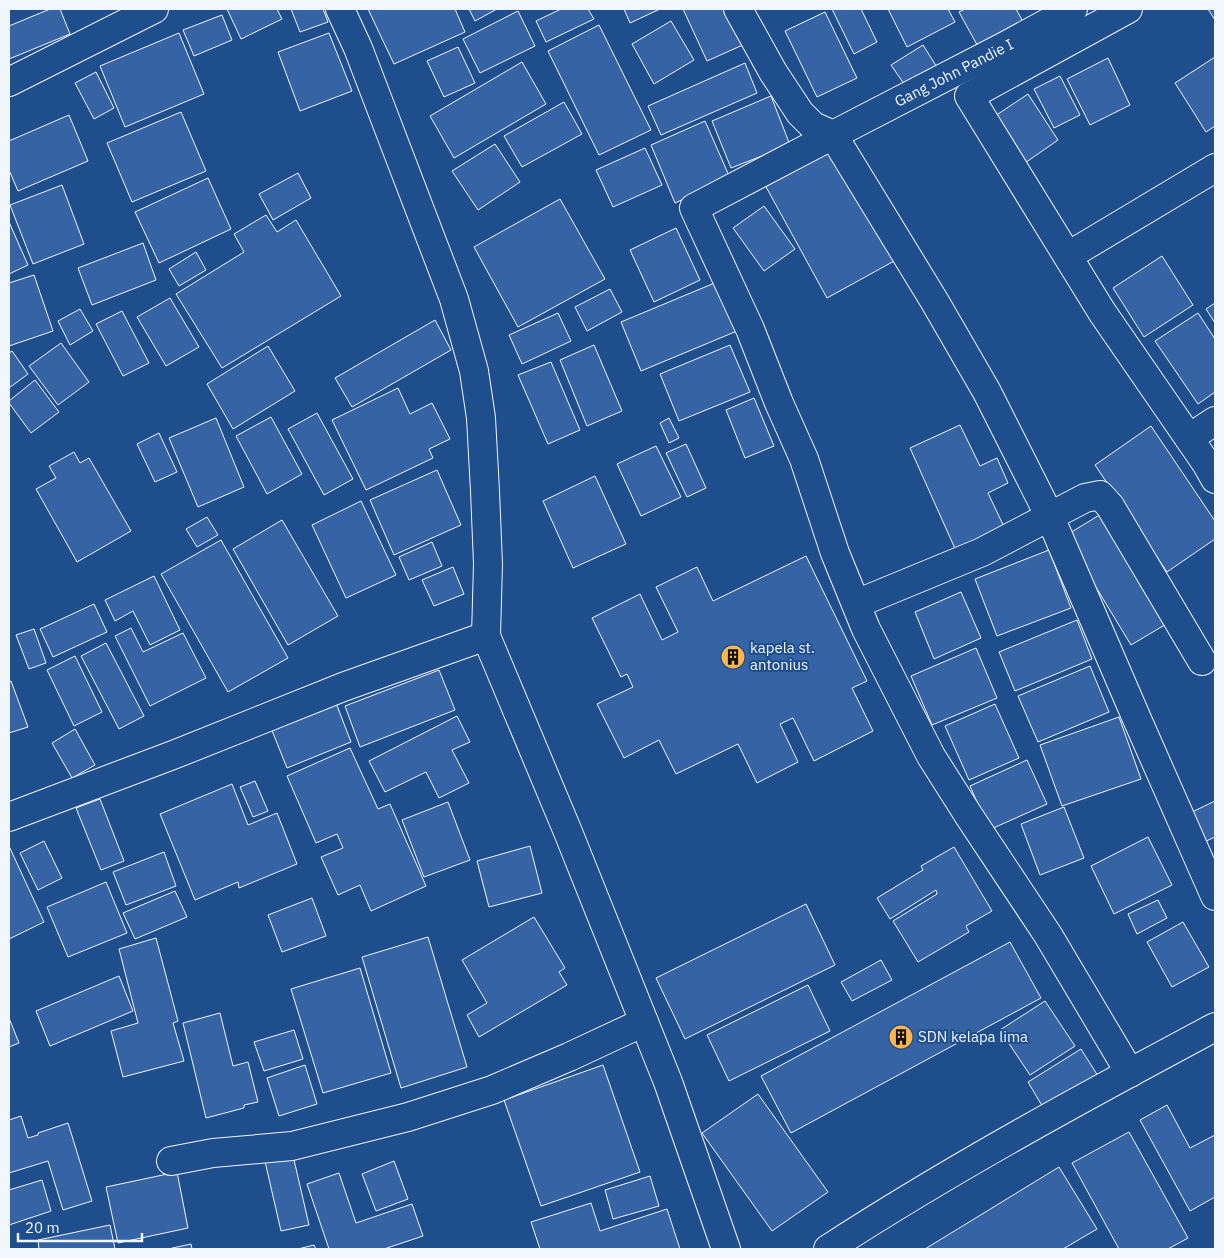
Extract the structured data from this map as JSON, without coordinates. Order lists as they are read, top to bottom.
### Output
{
  "streets": {
    "street": ["Gang John Pandie I"]
  },
  "places": {
    "building": ["kapela st. antonius", "SDN kelapa lima"]
  },
  "scale_bar": "20 m"
}
